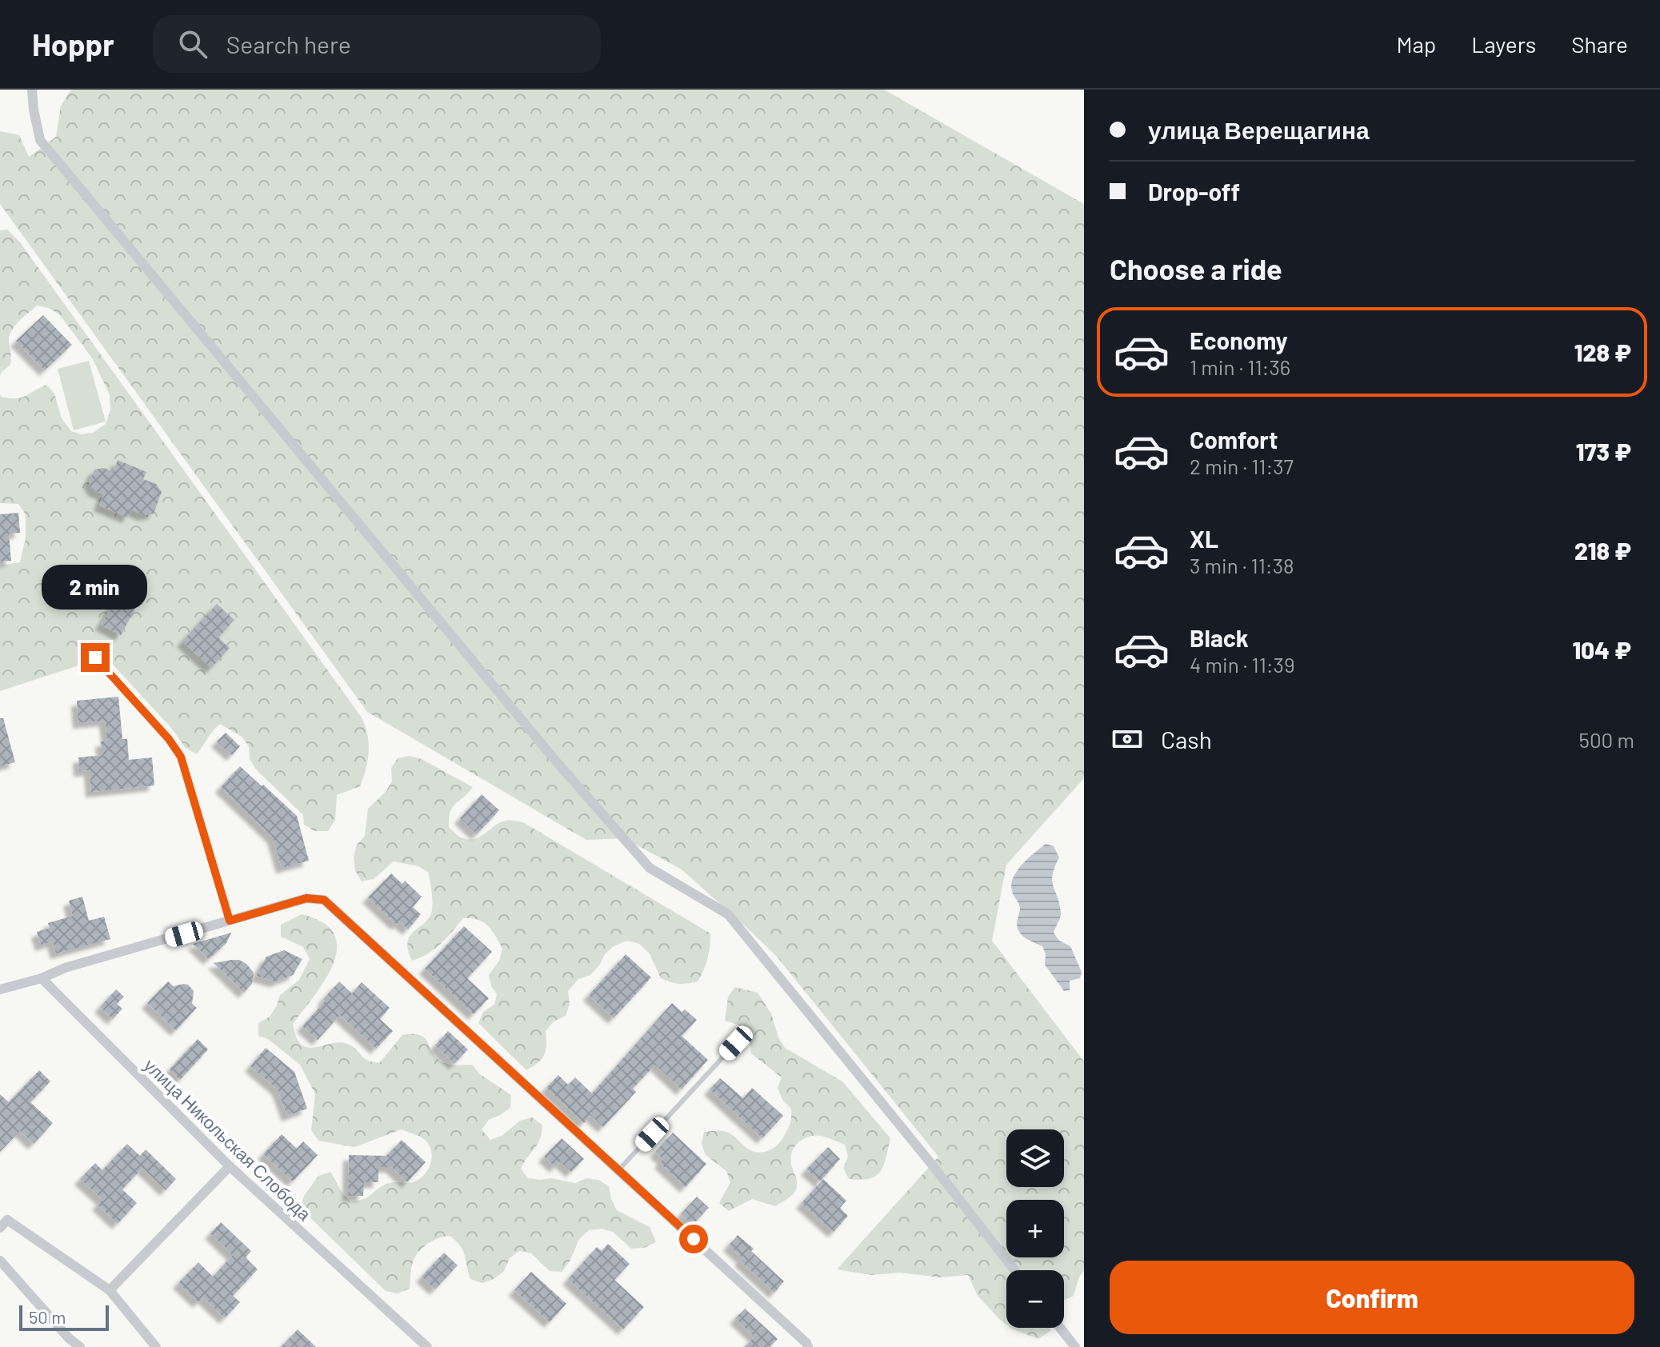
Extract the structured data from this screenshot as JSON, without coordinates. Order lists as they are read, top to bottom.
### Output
{
  "streets": {
    "street": ["улица Никольская Слобода"]
  },
  "scale_bar": "50 m",
  "page": {
    "header": "Hoppr",
    "search": "Search here",
    "nav": ["Map", "Layers", "Share"],
    "banner": ["улица Верещагина", "Drop-off"],
    "heading": "Choose a ride",
    "list": [
      {
        "name": "Economy",
        "note": "1 min · 11:36",
        "value": "128 ₽"
      },
      {
        "name": "Comfort",
        "note": "2 min · 11:37",
        "value": "173 ₽"
      },
      {
        "name": "XL",
        "note": "3 min · 11:38",
        "value": "218 ₽"
      },
      {
        "name": "Black",
        "note": "4 min · 11:39",
        "value": "104 ₽"
      }
    ],
    "bubble": "2 min",
    "pay": ["Cash", "500 m"],
    "map_buttons": ["+", "−"],
    "buttons": "Confirm",
    "scale": "50 m"
  }
}
